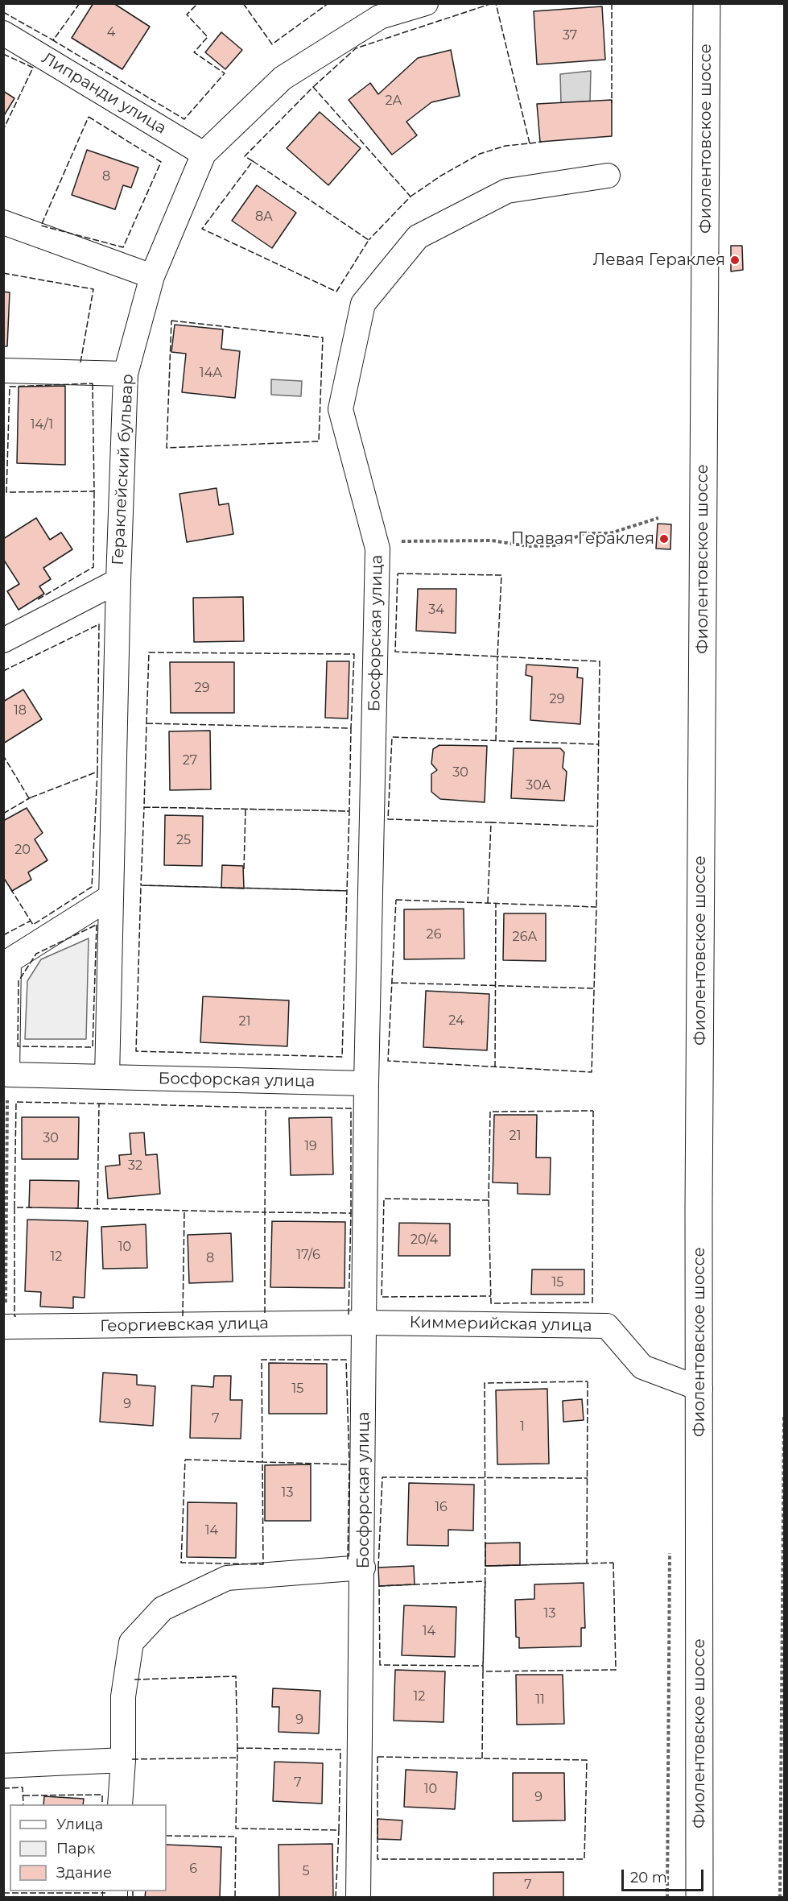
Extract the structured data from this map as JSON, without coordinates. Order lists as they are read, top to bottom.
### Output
{
  "streets": {
    "main road": ["Фиолентовское шоссе"],
    "street": [
      "Липранди улица",
      "Гераклейский бульвар",
      "Босфорская улица",
      "Киммерийская улица",
      "Георгиевская улица"
    ]
  },
  "crossings": [
    ["Липранди улица", "Гераклейский бульвар"],
    ["Фиолентовское шоссе", "Киммерийская улица"],
    ["Гераклейский бульвар", "Босфорская улица"],
    ["Босфорская улица", "Киммерийская улица"],
    ["Босфорская улица", "Георгиевская улица"],
    ["Киммерийская улица", "Георгиевская улица"]
  ],
  "places": ["Левая Гераклея", "Правая Гераклея"],
  "house_numbers": [
    "4",
    "37",
    "2А",
    "8",
    "8А",
    "14А",
    "14/1",
    "34",
    "29",
    "29",
    "18",
    "27",
    "30",
    "30А",
    "25",
    "20",
    "26",
    "26А",
    "24",
    "21",
    "21",
    "30",
    "19",
    "32",
    "20/4",
    "10",
    "17/6",
    "12",
    "8",
    "15",
    "15",
    "9",
    "7",
    "1",
    "13",
    "16",
    "14",
    "13",
    "14",
    "12",
    "11",
    "9",
    "7",
    "10",
    "9",
    "6",
    "5",
    "7"
  ],
  "legend": ["Улица", "Парк", "Здание"],
  "scale_bar": "20 m"
}
